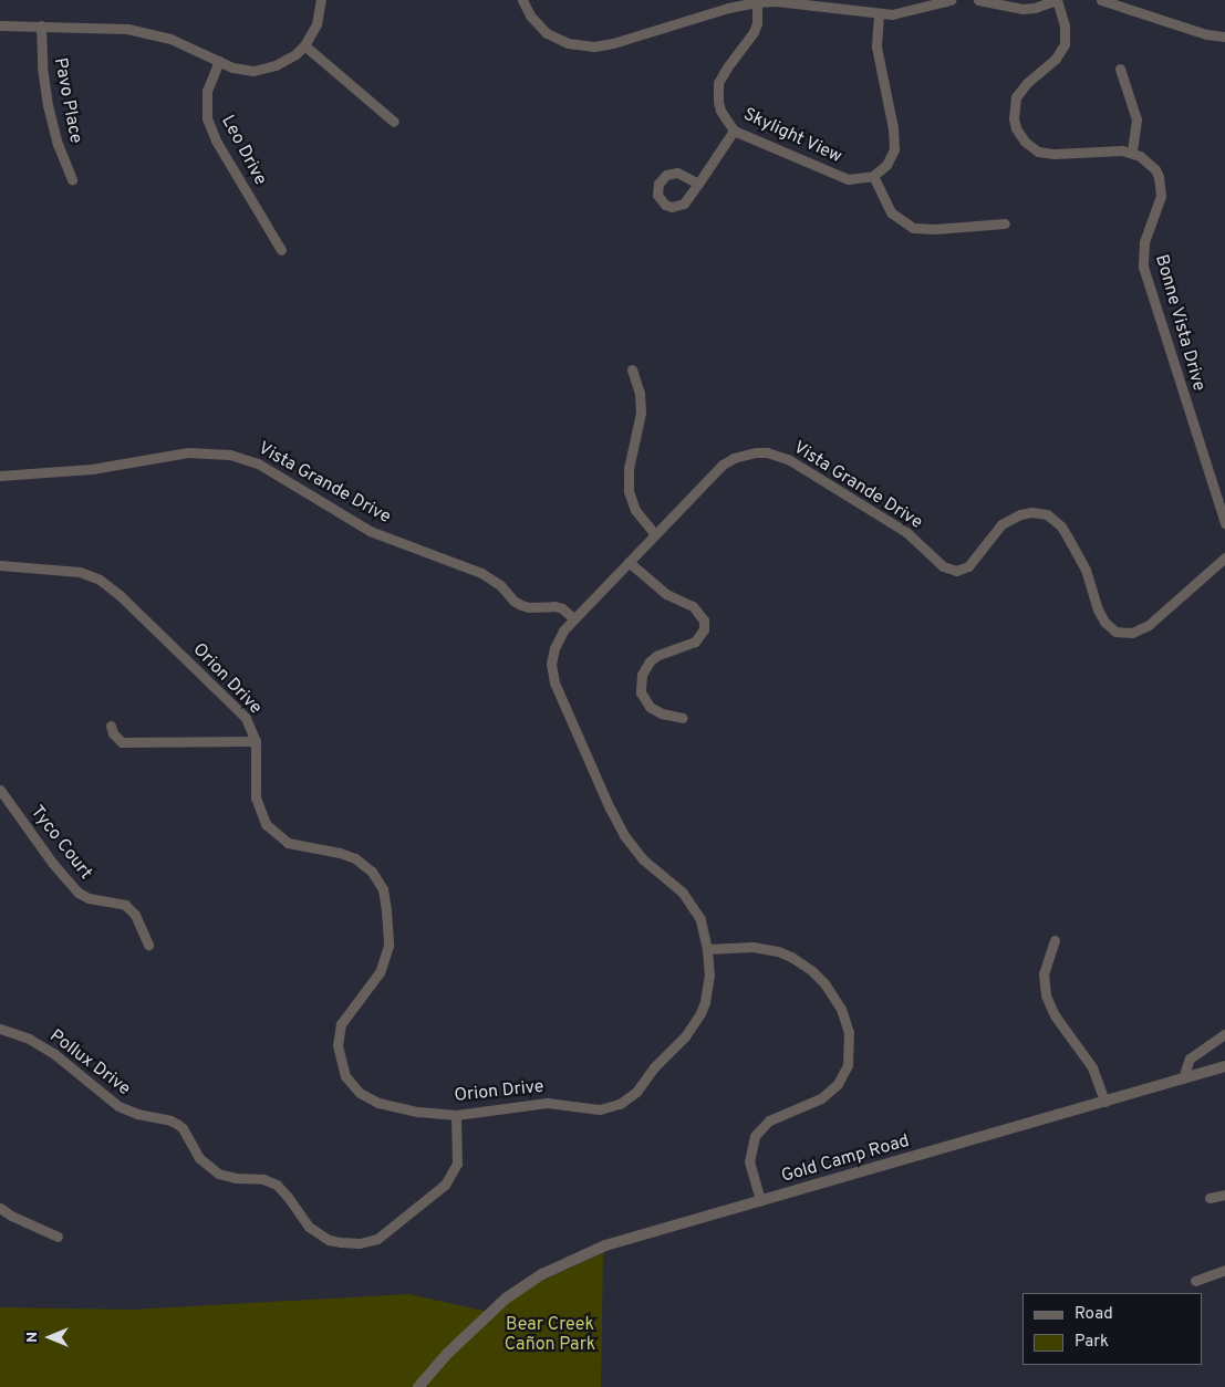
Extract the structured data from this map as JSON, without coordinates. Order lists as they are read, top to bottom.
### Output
{
  "streets": {
    "street": [
      "Pavo Place",
      "Skylight View",
      "Leo Drive",
      "Bonne Vista Drive",
      "Vista Grande Drive",
      "Orion Drive",
      "Tyco Court",
      "Pollux Drive",
      "Gold Camp Road"
    ]
  },
  "crossings": [
    ["Vista Grande Drive", "Orion Drive"],
    ["Orion Drive", "Pollux Drive"]
  ],
  "parks": ["Bear Creek Cañon Park"],
  "legend": ["Road", "Park"],
  "north": "left"
}
